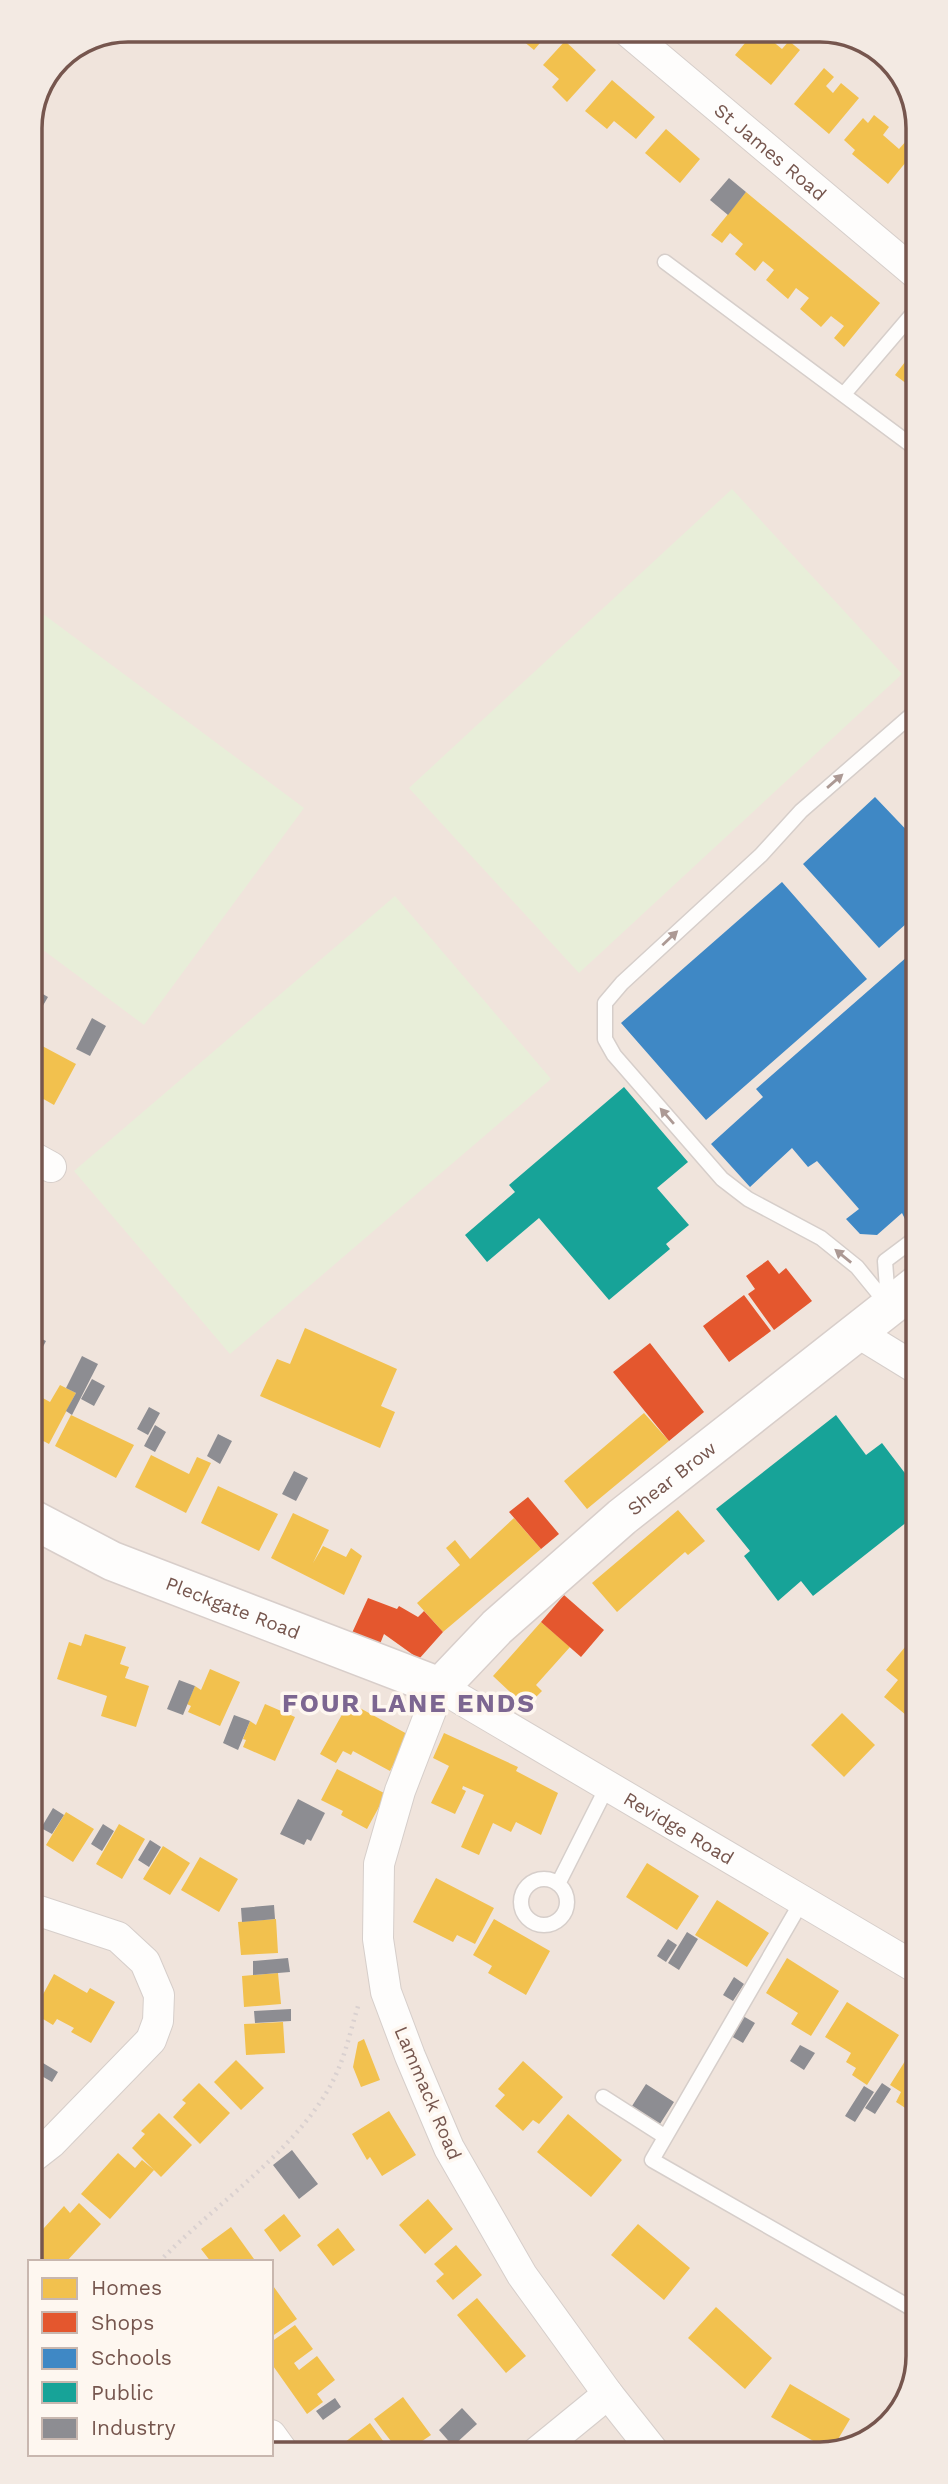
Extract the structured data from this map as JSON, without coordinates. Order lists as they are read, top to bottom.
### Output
{
  "streets": {
    "main road": ["Shear Brow", "Pleckgate Road"],
    "street": ["St James Road", "Revidge Road", "Lammack Road"]
  },
  "crossings": [
    ["Shear Brow", "Pleckgate Road"],
    ["Shear Brow", "Revidge Road"],
    ["Shear Brow", "Lammack Road"],
    ["Pleckgate Road", "Revidge Road"],
    ["Pleckgate Road", "Lammack Road"],
    ["Revidge Road", "Lammack Road"]
  ],
  "districts": ["FOUR LANE ENDS"],
  "legend": [
    "Homes",
    "Shops",
    "Schools",
    "Public",
    "Industry"
  ]
}
